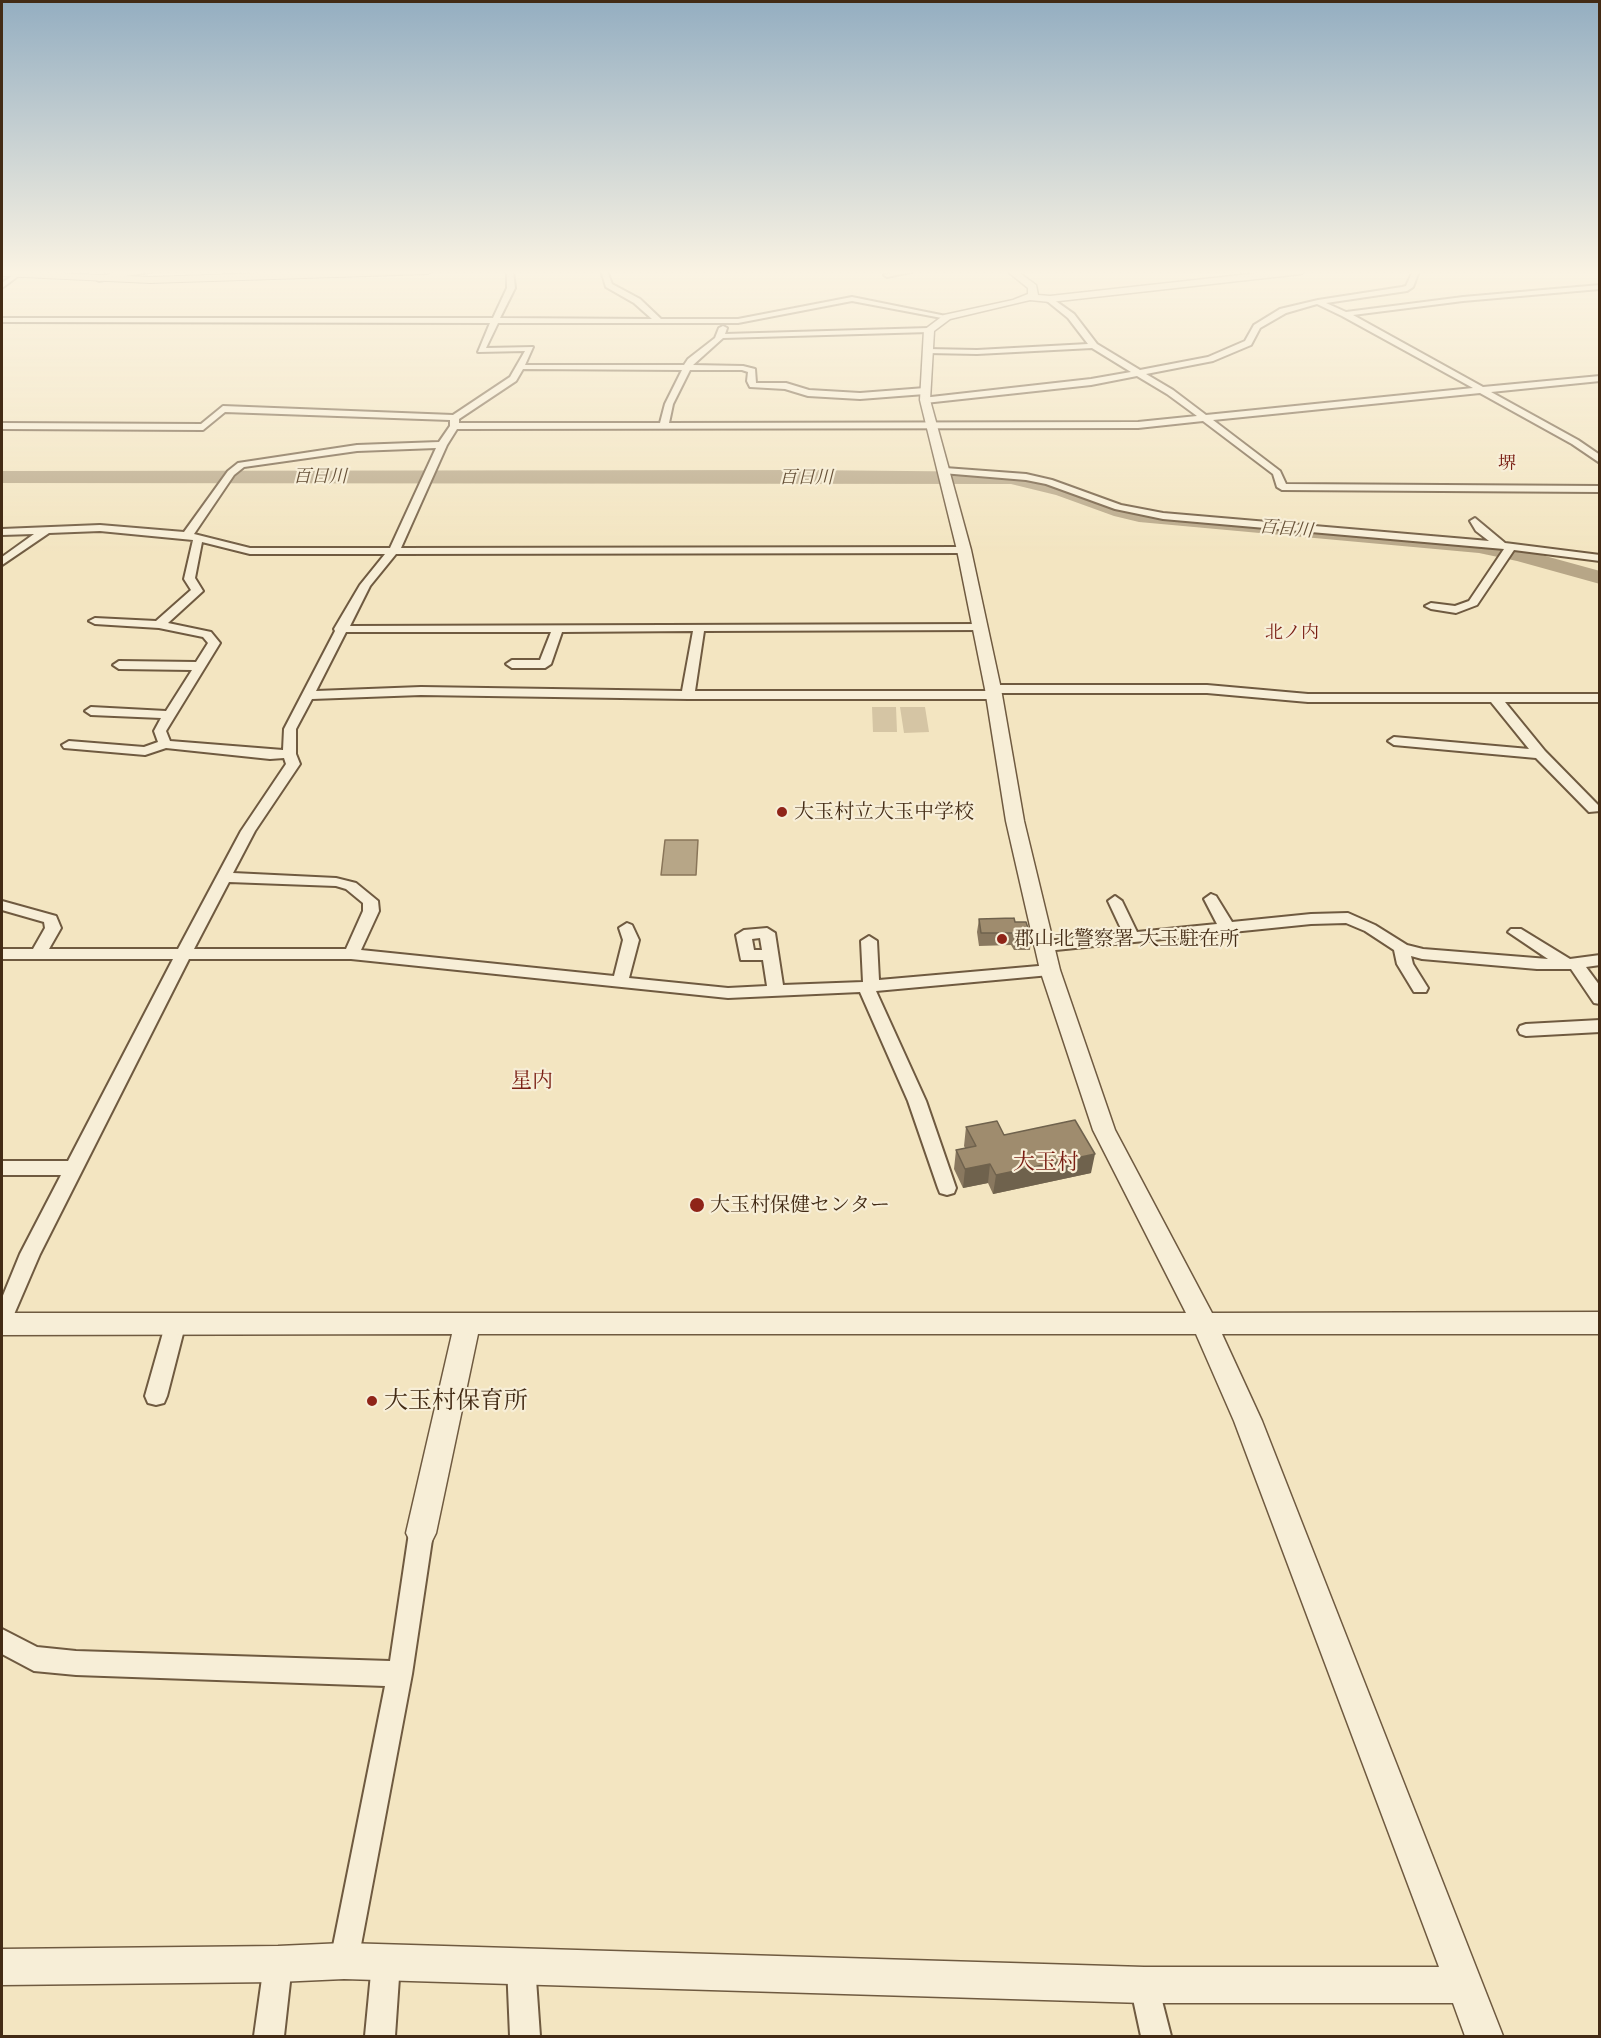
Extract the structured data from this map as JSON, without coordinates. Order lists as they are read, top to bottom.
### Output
{
  "districts": [
    "堺",
    "北ノ内",
    "星内",
    "大玉村"
  ],
  "water": ["百日川"],
  "places": [
    "大玉村立大玉中学校",
    "郡山北警察署 大玉駐在所",
    "大玉村保健センター",
    "大玉村保育所"
  ]
}
